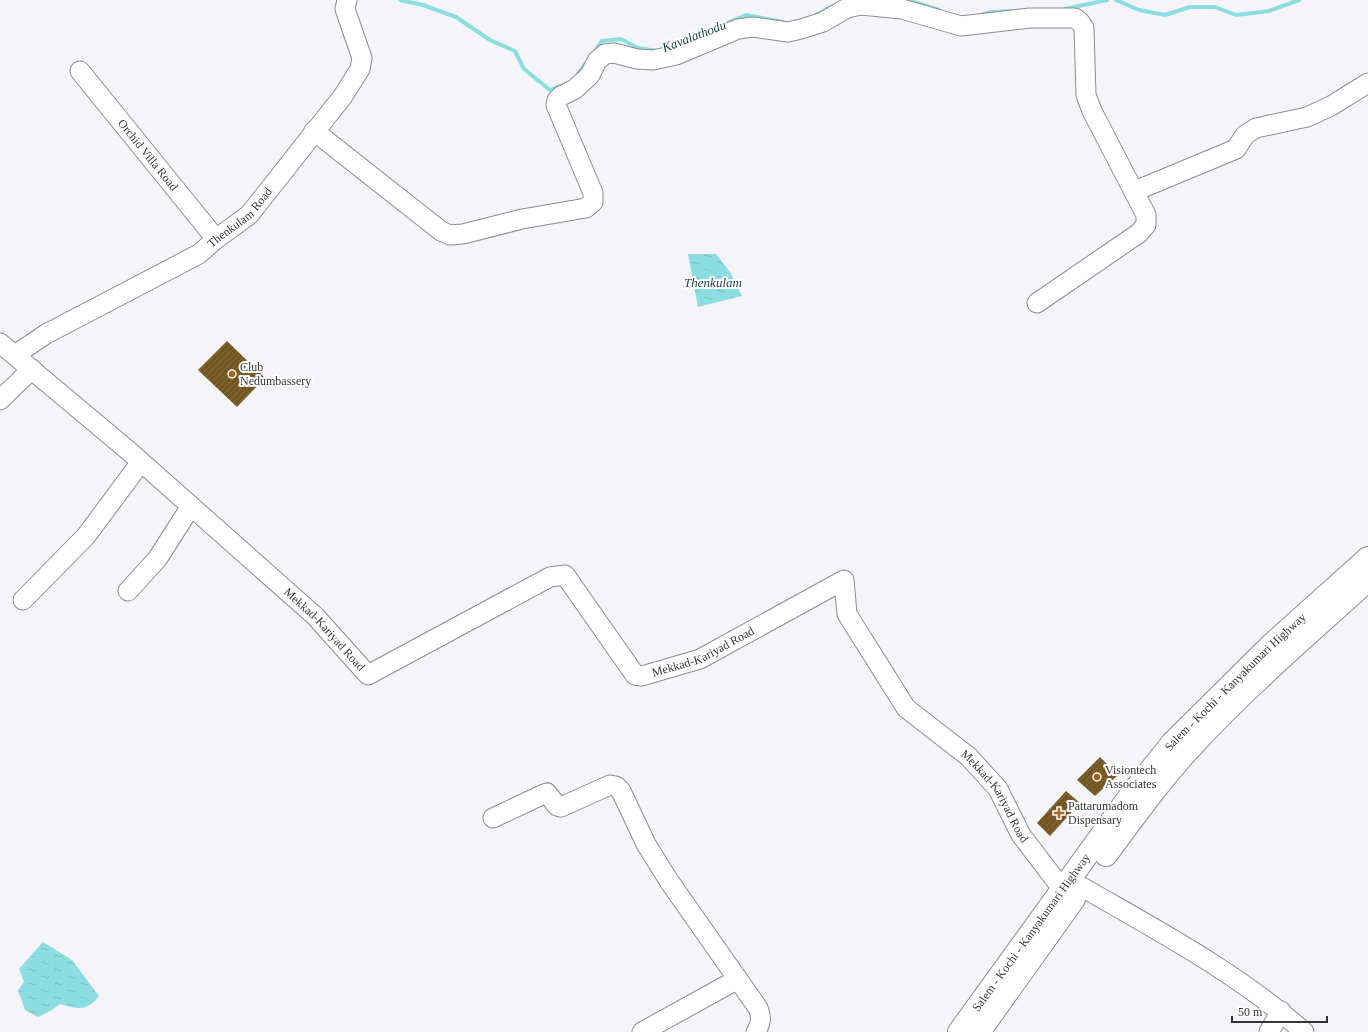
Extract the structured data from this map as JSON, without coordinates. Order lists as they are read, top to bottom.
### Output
{
  "streets": {
    "highway": ["Salem - Kochi - Kanyakumari Highway"],
    "street": ["Orchid Villa Road", "Thenkulam Road", "Mekkad-Kariyad Road"]
  },
  "crossings": [
    ["Orchid Villa Road", "Thenkulam Road"],
    ["Mekkad-Kariyad Road", "Salem - Kochi - Kanyakumari Highway"]
  ],
  "water": ["Kavalathodu", "Thenkulam"],
  "places": {
    "other": ["Club Nedumbassery", "Visiontech Associates"],
    "health": ["Pattarumadom Dispensary"]
  },
  "scale_bar": "50 m"
}
